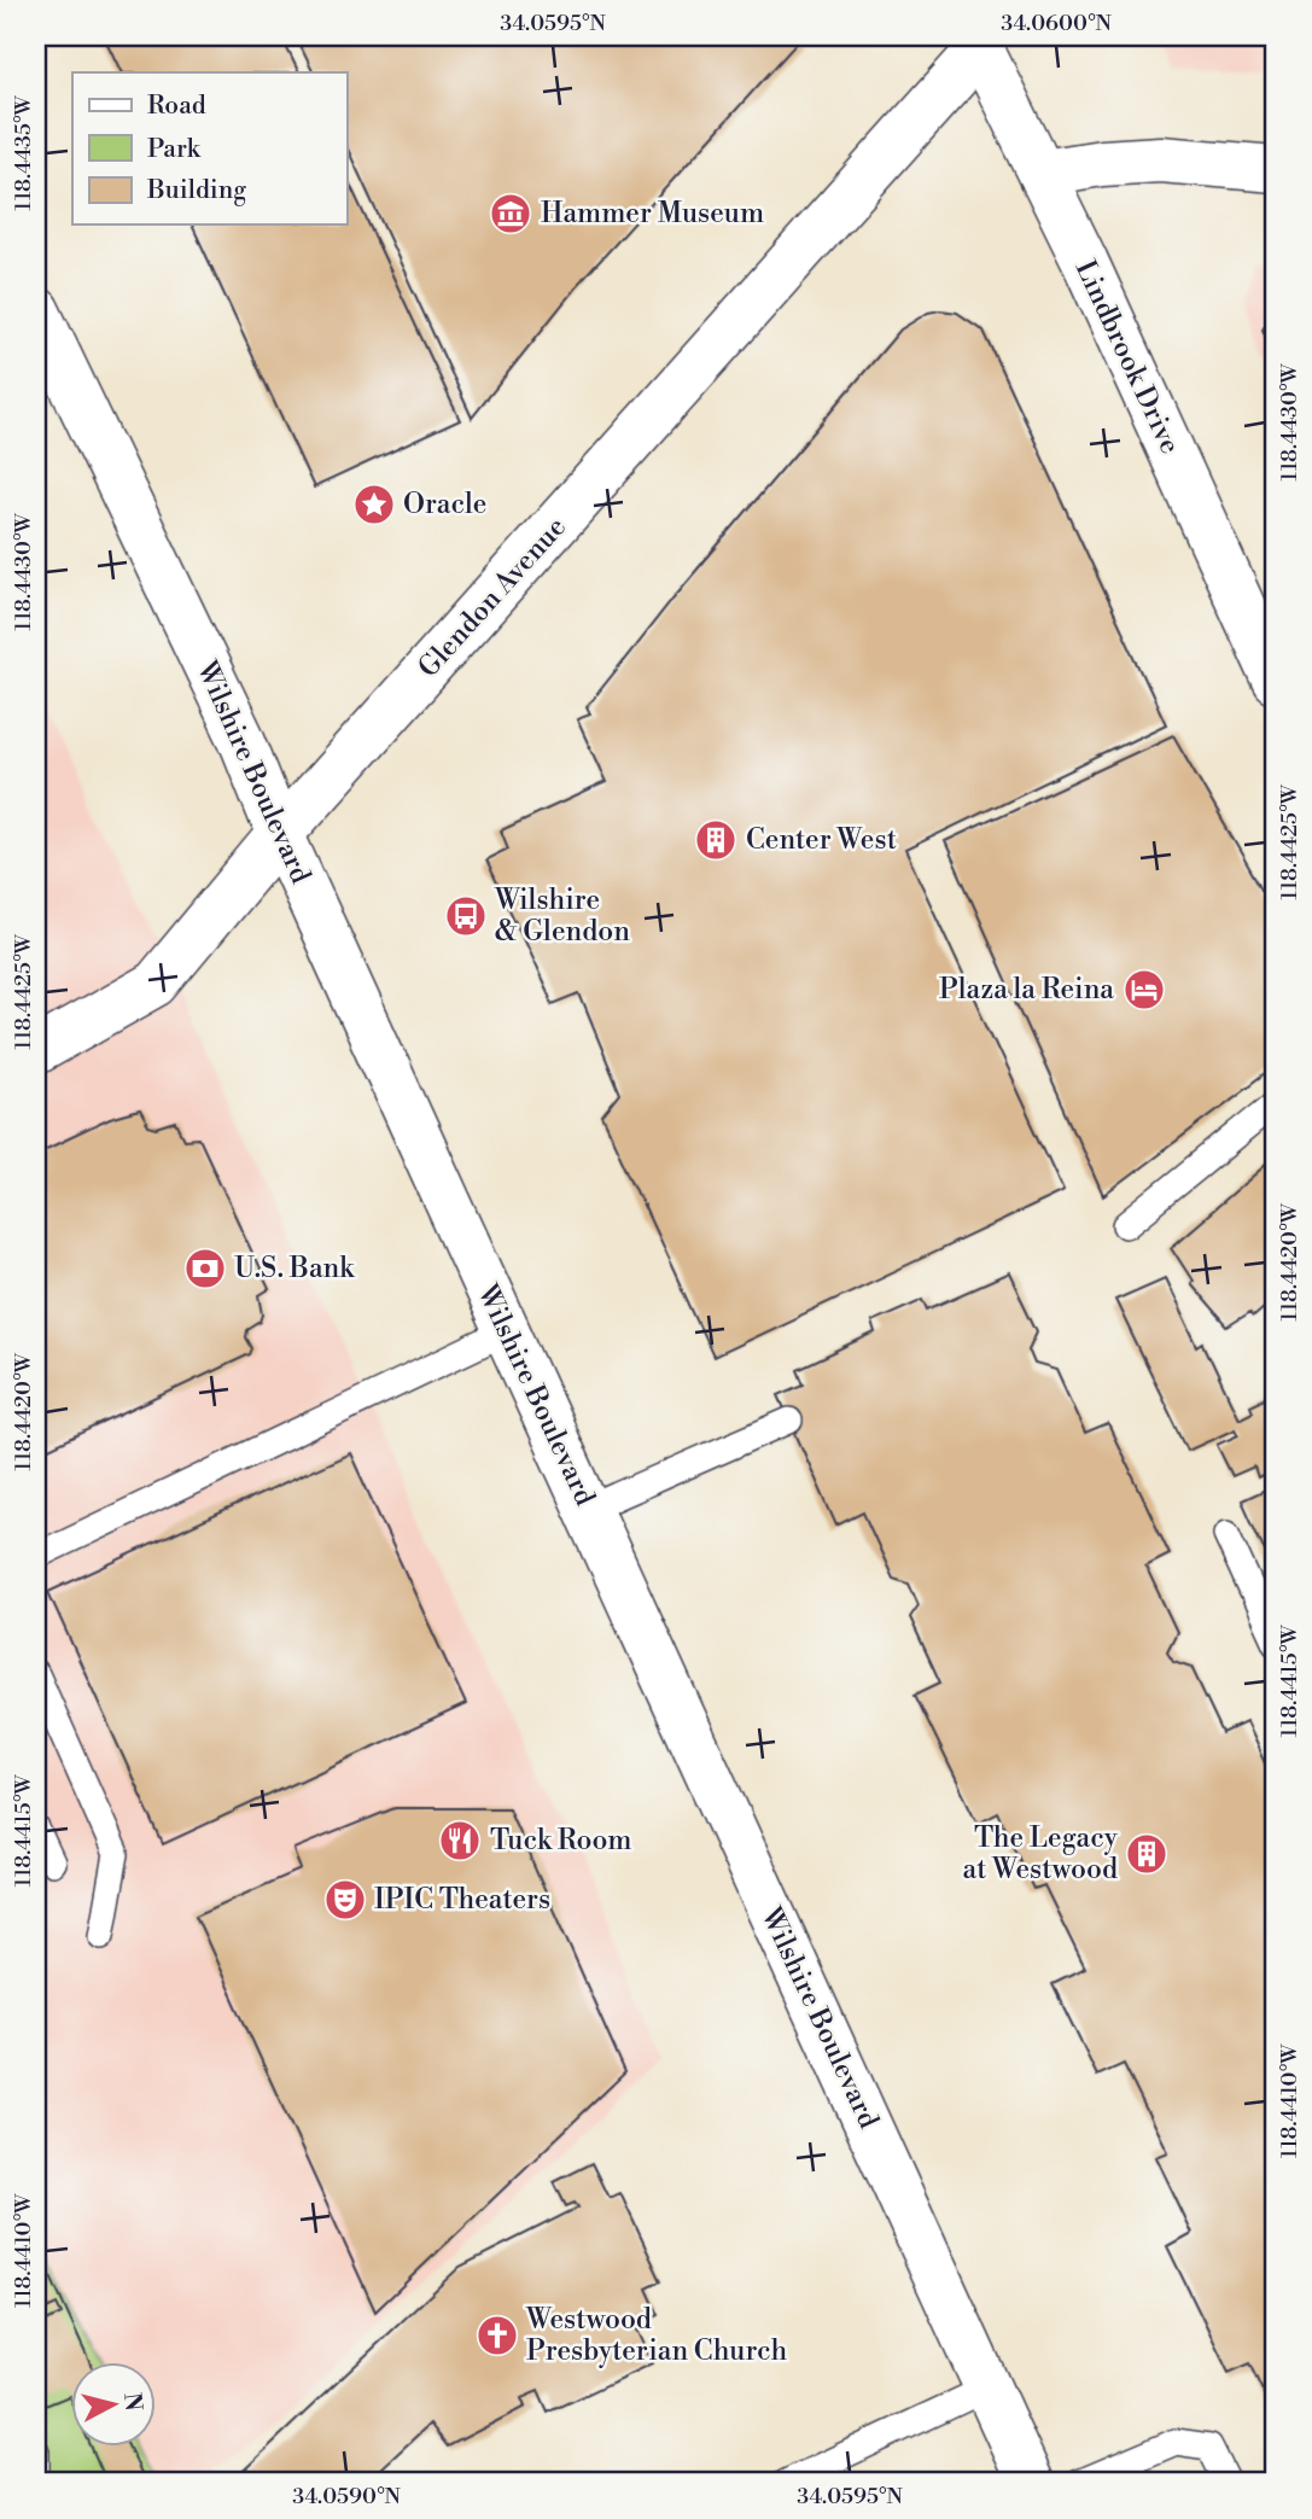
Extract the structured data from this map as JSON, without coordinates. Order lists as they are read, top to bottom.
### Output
{
  "streets": {
    "main road": ["Lindbrook Drive", "Glendon Avenue", "Wilshire Boulevard"]
  },
  "crossings": [
    ["Lindbrook Drive", "Glendon Avenue"],
    ["Glendon Avenue", "Wilshire Boulevard"]
  ],
  "places": {
    "museum": ["Hammer Museum"],
    "place": ["Oracle"],
    "building": ["Center West", "The Legacy at Westwood"],
    "bus stop": ["Wilshire & Glendon"],
    "hotel": ["Plaza la Reina"],
    "bank": ["U.S. Bank"],
    "restaurant": ["Tuck Room"],
    "theatre": ["IPIC Theaters"],
    "church": ["Westwood Presbyterian Church"]
  },
  "legend": ["Road", "Park", "Building"],
  "north": "right",
  "coordinates": [
    "34.0595°N",
    "34.0600°N",
    "118.4435°W",
    "118.4430°W",
    "118.4425°W",
    "118.4420°W",
    "118.4415°W",
    "118.4410°W",
    "34.0590°N"
  ]
}
